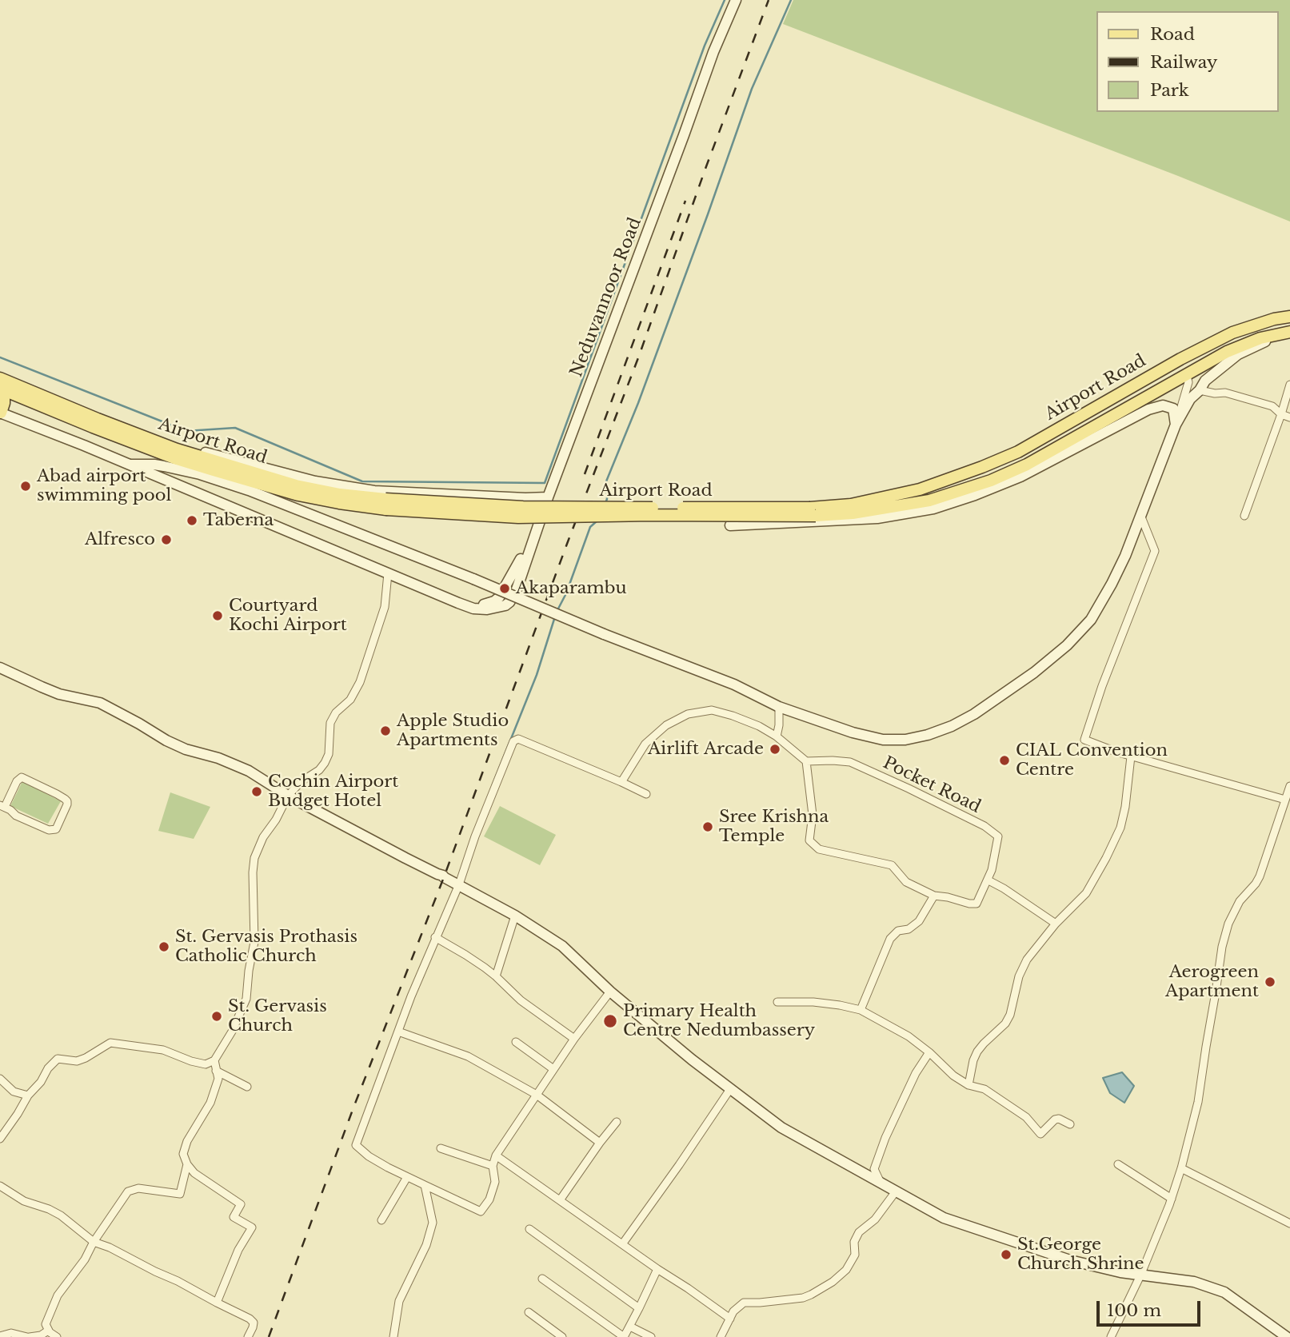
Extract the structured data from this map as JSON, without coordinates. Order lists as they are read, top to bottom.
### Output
{
  "streets": {
    "main road": ["Airport Road"],
    "street": ["Neduvannoor Road", "Pocket Road"]
  },
  "places": [
    "Abad airport swimming pool",
    "Taberna",
    "Alfresco",
    "Akaparambu",
    "Courtyard Kochi Airport",
    "Apple Studio Apartments",
    "Airlift Arcade",
    "CIAL Convention Centre",
    "Cochin Airport Budget Hotel",
    "Sree Krishna Temple",
    "St. Gervasis Prothasis Catholic Church",
    "Aerogreen Apartment",
    "St. Gervasis Church",
    "Primary Health Centre Nedumbassery",
    "St.George Church Shrine"
  ],
  "legend": ["Road", "Railway", "Park"],
  "scale_bar": "100 m"
}
